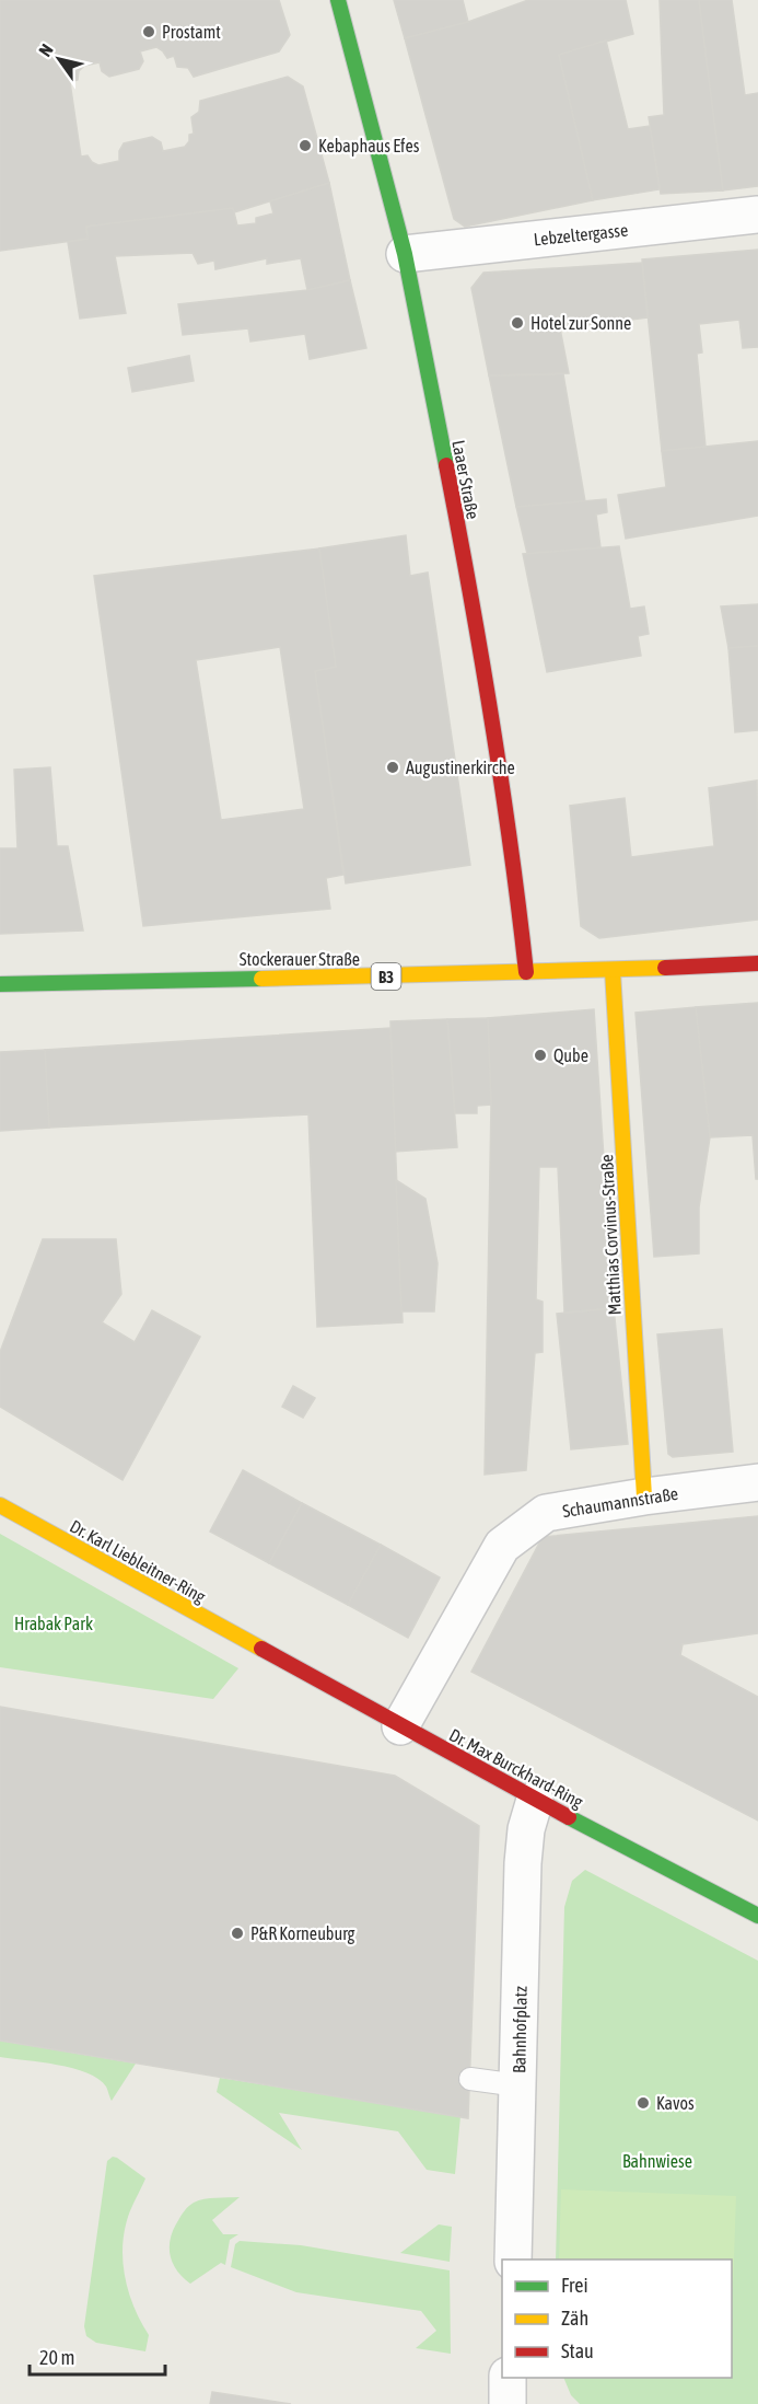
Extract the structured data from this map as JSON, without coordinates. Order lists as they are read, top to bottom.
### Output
{
  "streets": {
    "street": [
      "Lebzeltergasse",
      "Laaer Straße",
      "Stockerauer Straße",
      "B3",
      "Matthias Corvinus-Straße",
      "Schaumannstraße",
      "Dr. Karl Liebleitner-Ring",
      "Dr. Max Burckhard-Ring",
      "Bahnhofplatz"
    ]
  },
  "crossings": [
    ["Lebzeltergasse", "Laaer Straße"],
    ["Laaer Straße", "Stockerauer Straße"],
    ["Stockerauer Straße", "Matthias Corvinus-Straße"],
    ["Matthias Corvinus-Straße", "Schaumannstraße"],
    ["Schaumannstraße", "Dr. Max Burckhard-Ring"],
    ["Dr. Karl Liebleitner-Ring", "Dr. Max Burckhard-Ring"],
    ["Dr. Max Burckhard-Ring", "Bahnhofplatz"]
  ],
  "parks": ["Hrabak Park", "Bahnwiese"],
  "places": [
    "Prostamt",
    "Kebaphaus Efes",
    "Hotel zur Sonne",
    "Augustinerkirche",
    "Qube",
    "P&R Korneuburg",
    "Kavos"
  ],
  "legend": ["Frei", "Zäh", "Stau"],
  "scale_bar": "20 m",
  "north": "top left"
}
